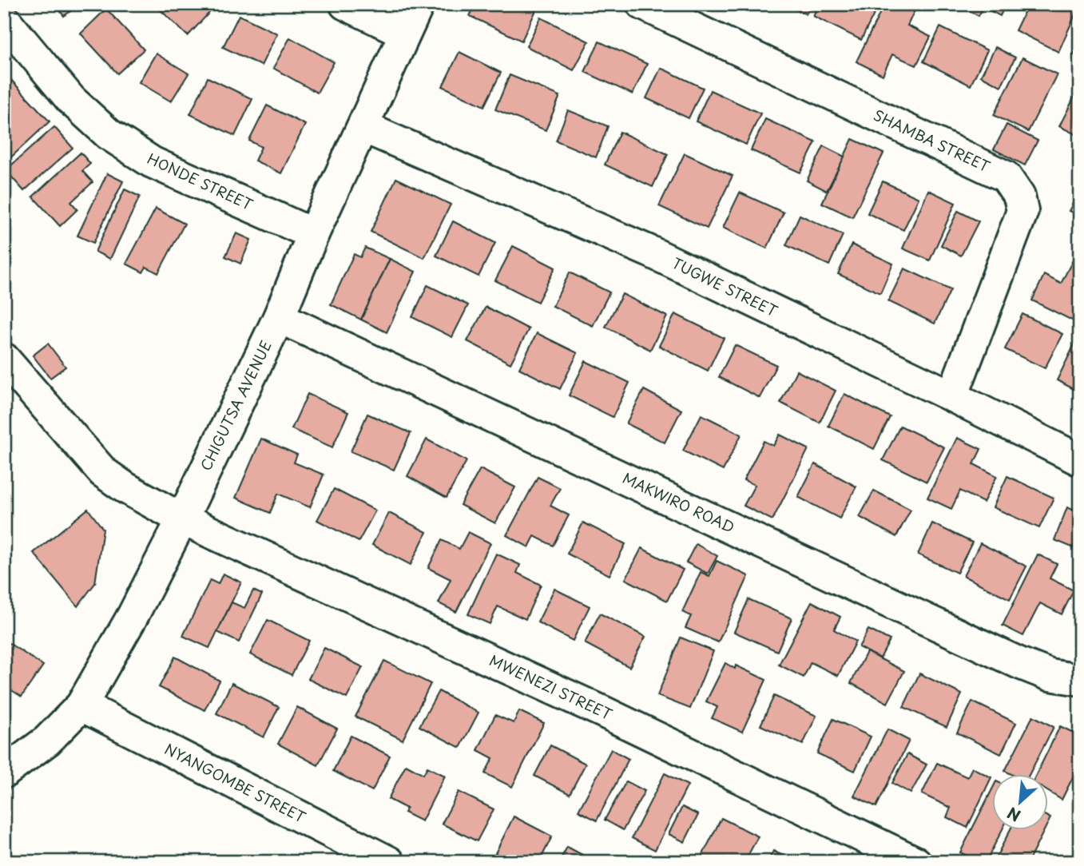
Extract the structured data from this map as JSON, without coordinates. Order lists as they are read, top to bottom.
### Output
{
  "streets": {
    "street": [
      "SHAMBA STREET",
      "HONDE STREET",
      "TUGWE STREET",
      "CHIGUTSA AVENUE",
      "MAKWIRO ROAD",
      "MWENEZI STREET",
      "NYANGOMBE STREET"
    ]
  },
  "crossings": [
    ["SHAMBA STREET", "TUGWE STREET"],
    ["HONDE STREET", "CHIGUTSA AVENUE"],
    ["TUGWE STREET", "CHIGUTSA AVENUE"],
    ["CHIGUTSA AVENUE", "MAKWIRO ROAD"],
    ["CHIGUTSA AVENUE", "MWENEZI STREET"],
    ["CHIGUTSA AVENUE", "NYANGOMBE STREET"]
  ],
  "north": "bottom left"
}
